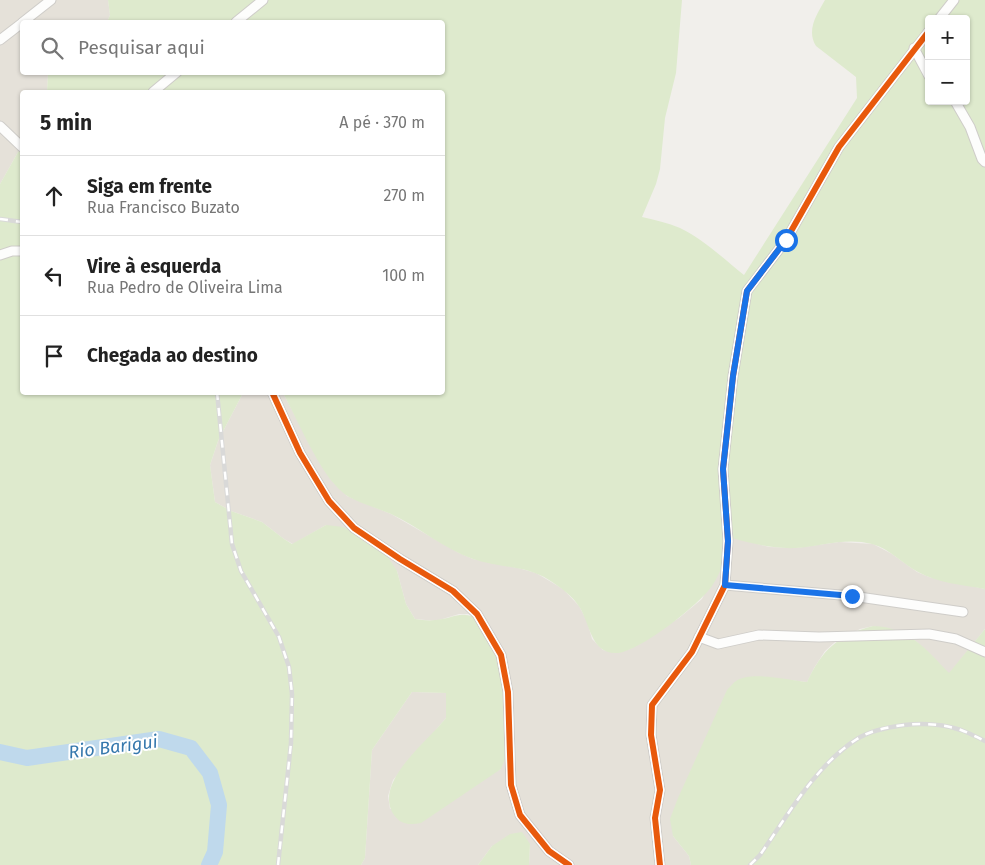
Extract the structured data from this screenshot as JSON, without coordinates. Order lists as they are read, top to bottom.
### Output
{
  "water": ["Rio Barigui"],
  "page": {
    "map_buttons": ["+", "−"],
    "search": "Pesquisar aqui",
    "heading": ["5 min", "A pé · 370 m"],
    "list": [
      ["Siga em frente", "Rua Francisco Buzato", "270 m"],
      ["Vire à esquerda", "Rua Pedro de Oliveira Lima", "100 m"],
      "Chegada ao destino"
    ]
  }
}
